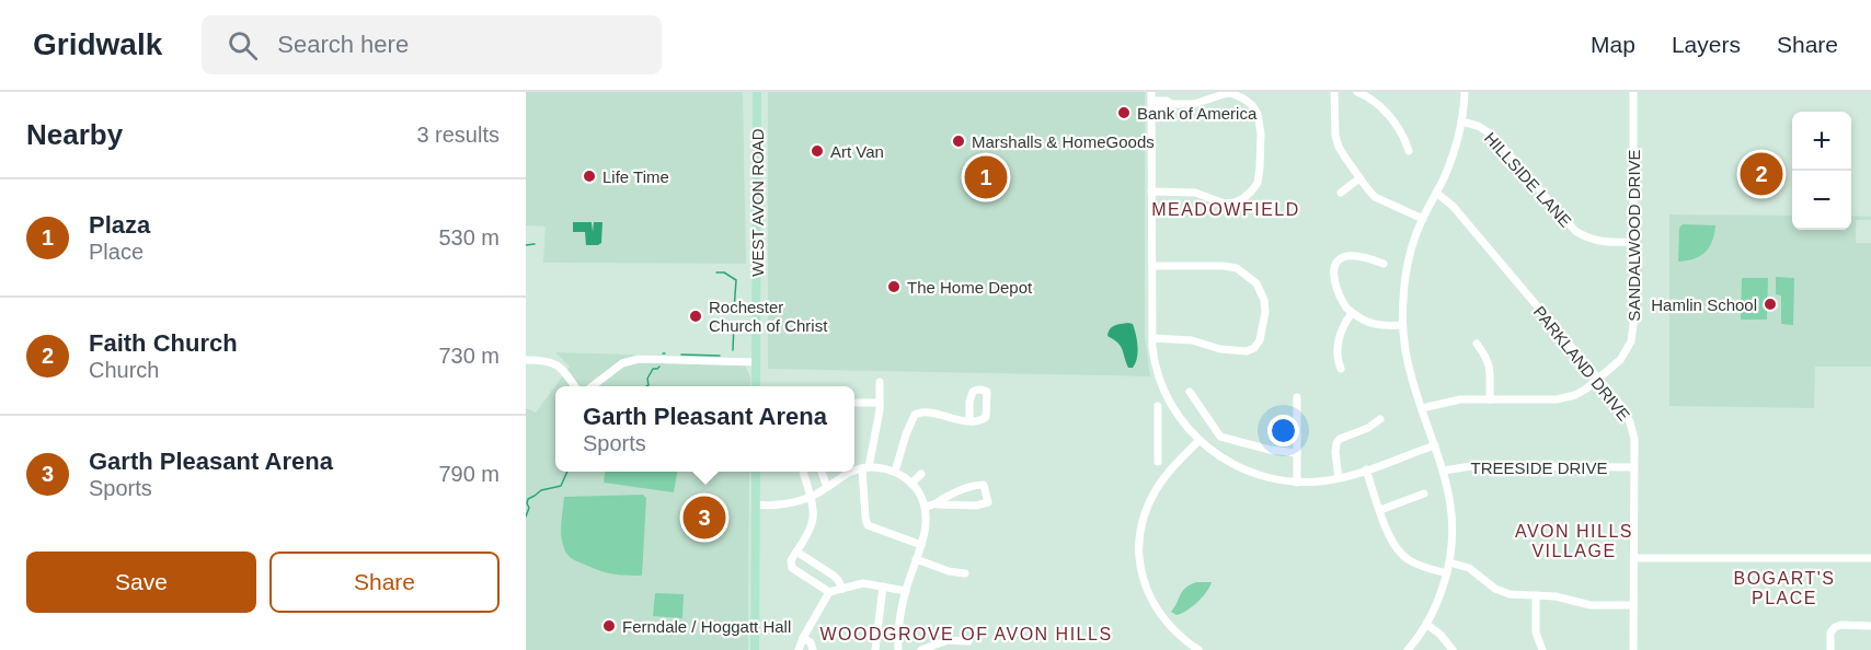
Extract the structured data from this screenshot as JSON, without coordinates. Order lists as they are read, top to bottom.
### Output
{
  "streets": {
    "main road": ["WEST AVON ROAD"],
    "street": [
      "HILLSIDE LANE",
      "SANDALWOOD DRIVE",
      "PARKLAND DRIVE",
      "TREESIDE DRIVE"
    ]
  },
  "crossings": [
    ["HILLSIDE LANE", "SANDALWOOD DRIVE"],
    ["SANDALWOOD DRIVE", "PARKLAND DRIVE"],
    ["PARKLAND DRIVE", "TREESIDE DRIVE"]
  ],
  "districts": [
    "MEADOWFIELD",
    "AVON HILLS VILLAGE",
    "BOGART'S PLACE",
    "WOODGROVE OF AVON HILLS"
  ],
  "places": [
    "Bank of America",
    "Marshalls & HomeGoods",
    "Art Van",
    "Life Time",
    "The Home Depot",
    "Hamlin School",
    "Rochester Church of Christ",
    "Ferndale / Hoggatt Hall"
  ],
  "page": {
    "header": "Gridwalk",
    "search": "Search here",
    "nav": ["Map", "Layers", "Share"],
    "heading": ["Nearby", "3 results"],
    "map_buttons": ["+", "−"],
    "pins": ["2", "1", "3"],
    "list": [
      {
        "mark": "1",
        "name": "Plaza",
        "note": "Place",
        "value": "530 m"
      },
      {
        "mark": "2",
        "name": "Faith Church",
        "note": "Church",
        "value": "730 m"
      },
      {
        "mark": "3",
        "name": "Garth Pleasant Arena",
        "note": "Sports",
        "value": "790 m"
      }
    ],
    "popup": ["Garth Pleasant Arena", "Sports"],
    "buttons": ["Save", "Share"]
  }
}
